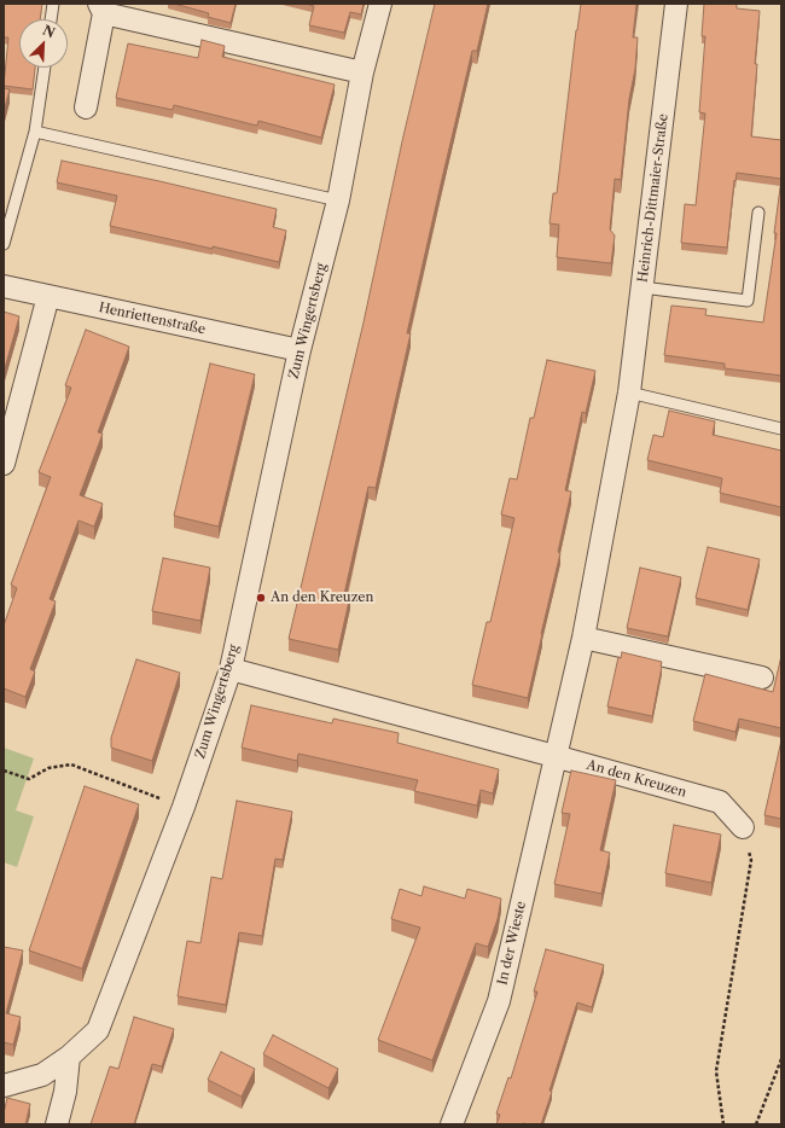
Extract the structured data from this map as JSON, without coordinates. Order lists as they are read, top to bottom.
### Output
{
  "streets": {
    "street": [
      "Heinrich-Dittmaier-Straße",
      "Henriettenstraße",
      "Zum Wingertsberg",
      "An den Kreuzen",
      "In der Wieste"
    ]
  },
  "crossings": [
    ["Heinrich-Dittmaier-Straße", "An den Kreuzen"],
    ["Heinrich-Dittmaier-Straße", "In der Wieste"],
    ["Henriettenstraße", "Zum Wingertsberg"],
    ["Zum Wingertsberg", "An den Kreuzen"],
    ["An den Kreuzen", "In der Wieste"]
  ],
  "places": ["An den Kreuzen"],
  "north": "top right"
}
